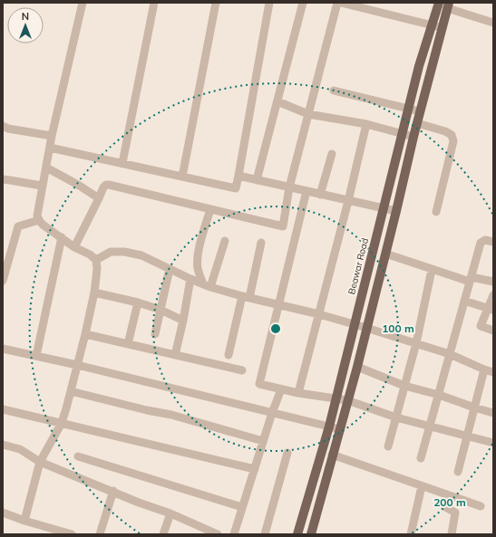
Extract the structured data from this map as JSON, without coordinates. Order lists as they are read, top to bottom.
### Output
{
  "streets": {
    "main road": ["Beawar Road"]
  },
  "north": "top",
  "rings": ["100 m", "200 m"]
}
